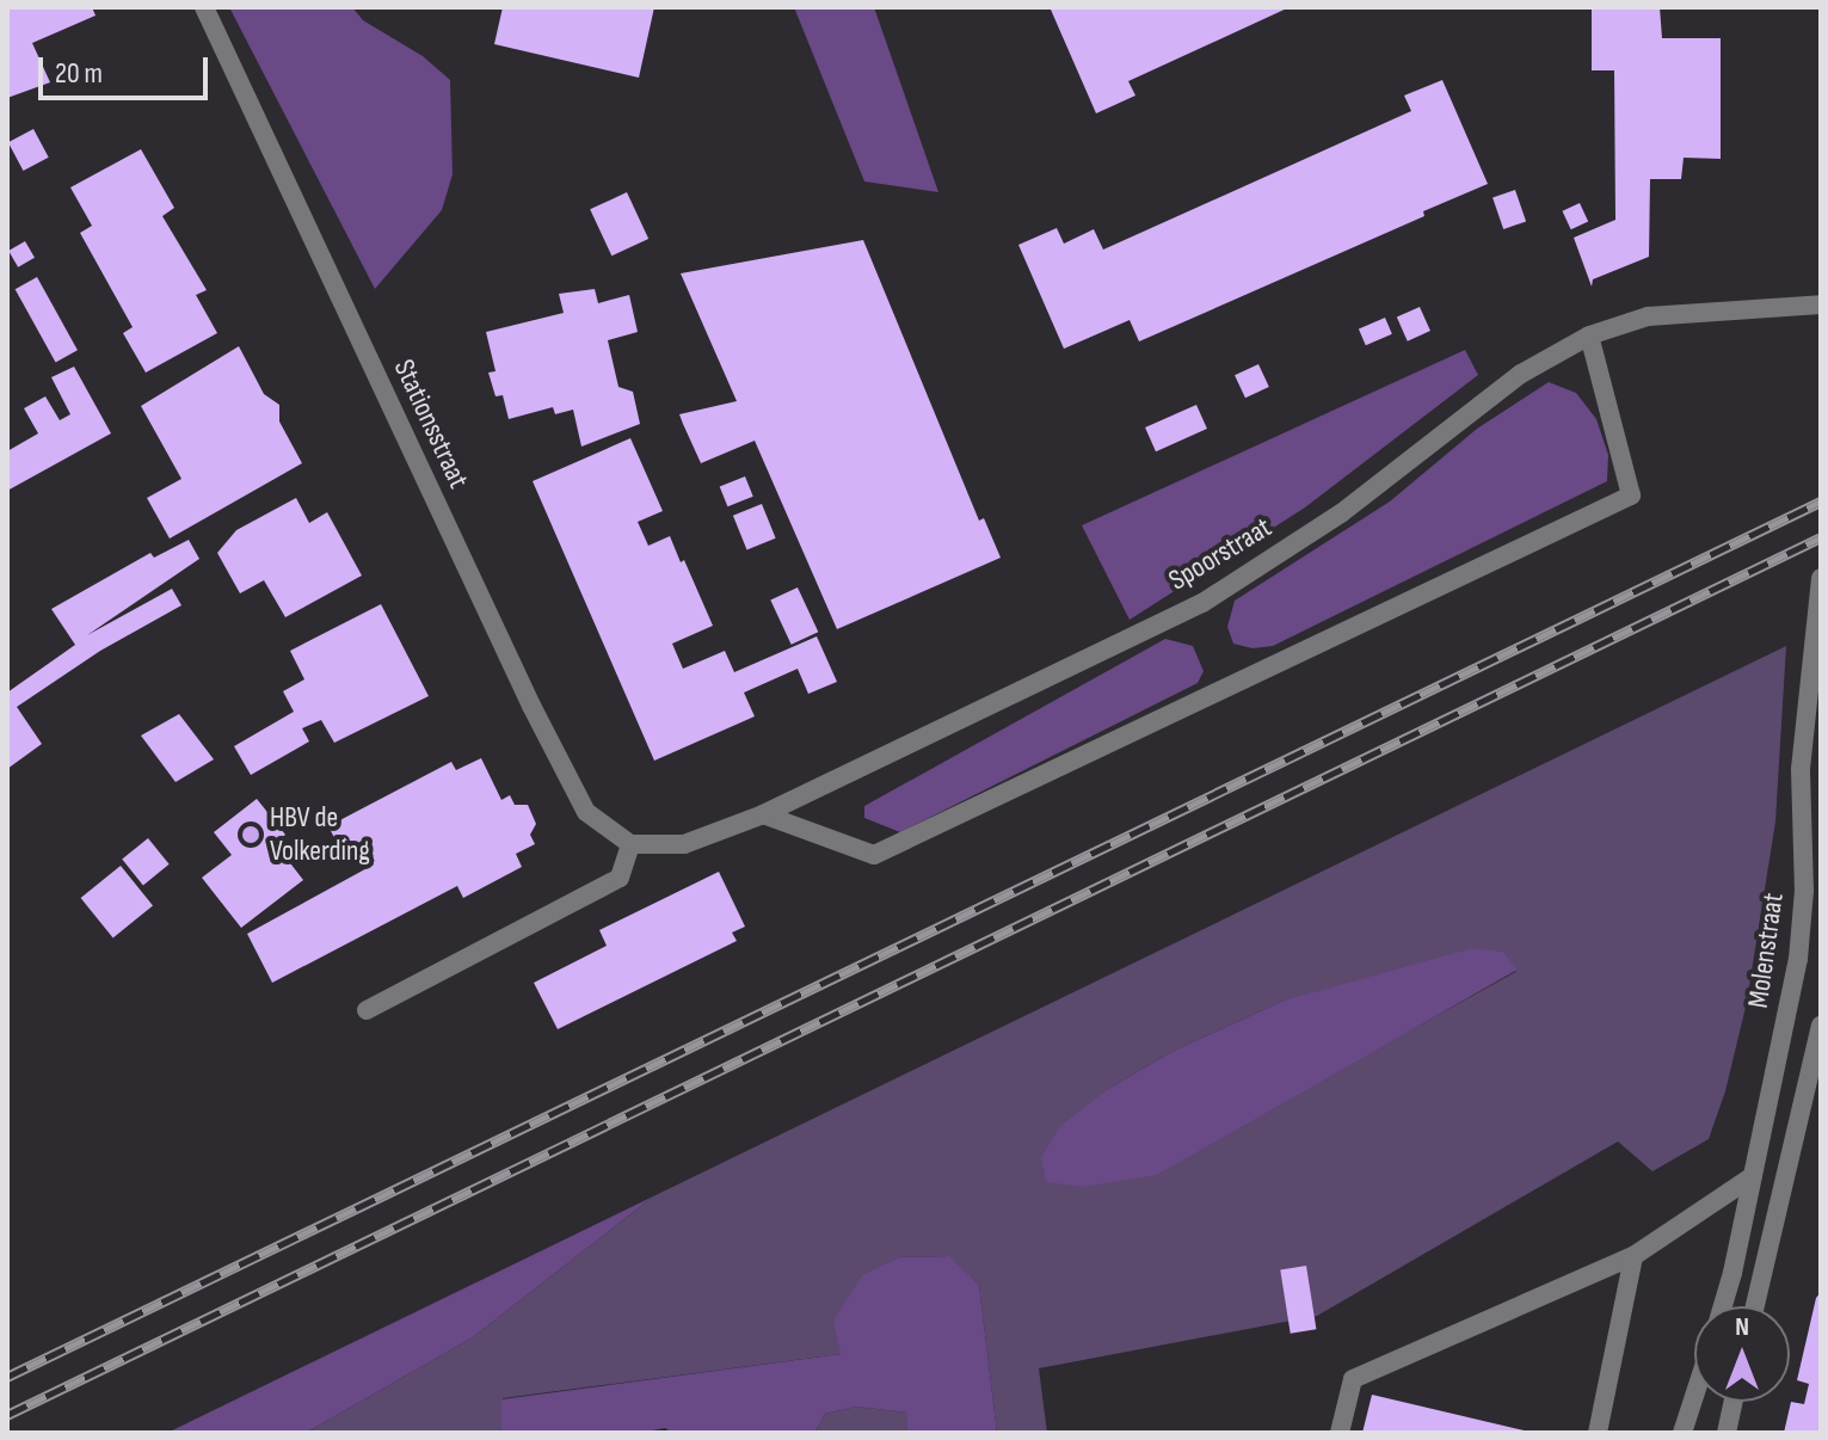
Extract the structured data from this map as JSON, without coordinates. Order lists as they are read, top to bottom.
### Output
{
  "streets": {
    "street": ["Stationsstraat", "Spoorstraat", "Molenstraat"]
  },
  "crossings": [
    ["Stationsstraat", "Spoorstraat"]
  ],
  "places": ["HBV de Volkerding"],
  "scale_bar": "20 m",
  "north": "top"
}
